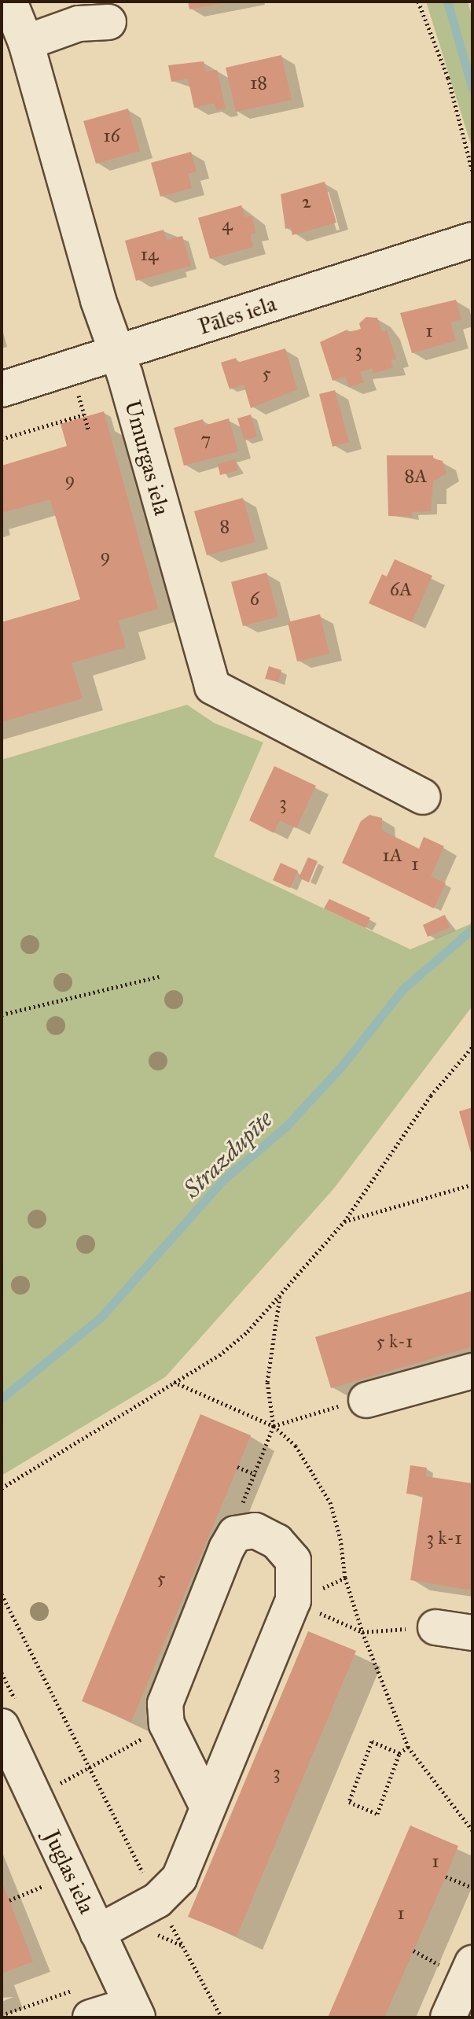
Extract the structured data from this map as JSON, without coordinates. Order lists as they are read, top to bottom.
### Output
{
  "streets": {
    "street": ["Pāles iela", "Umurgas iela", "Juglas iela"]
  },
  "crossings": [
    ["Pāles iela", "Umurgas iela"]
  ],
  "water": ["Strazdupīte"],
  "house_numbers": [
    "18",
    "16",
    "2",
    "4",
    "14",
    "1",
    "3",
    "5",
    "7",
    "8A",
    "9",
    "8",
    "9",
    "6A",
    "6",
    "3",
    "1A",
    "1",
    "5 k-1",
    "3 k-1",
    "5",
    "3",
    "1",
    "1"
  ]
}
